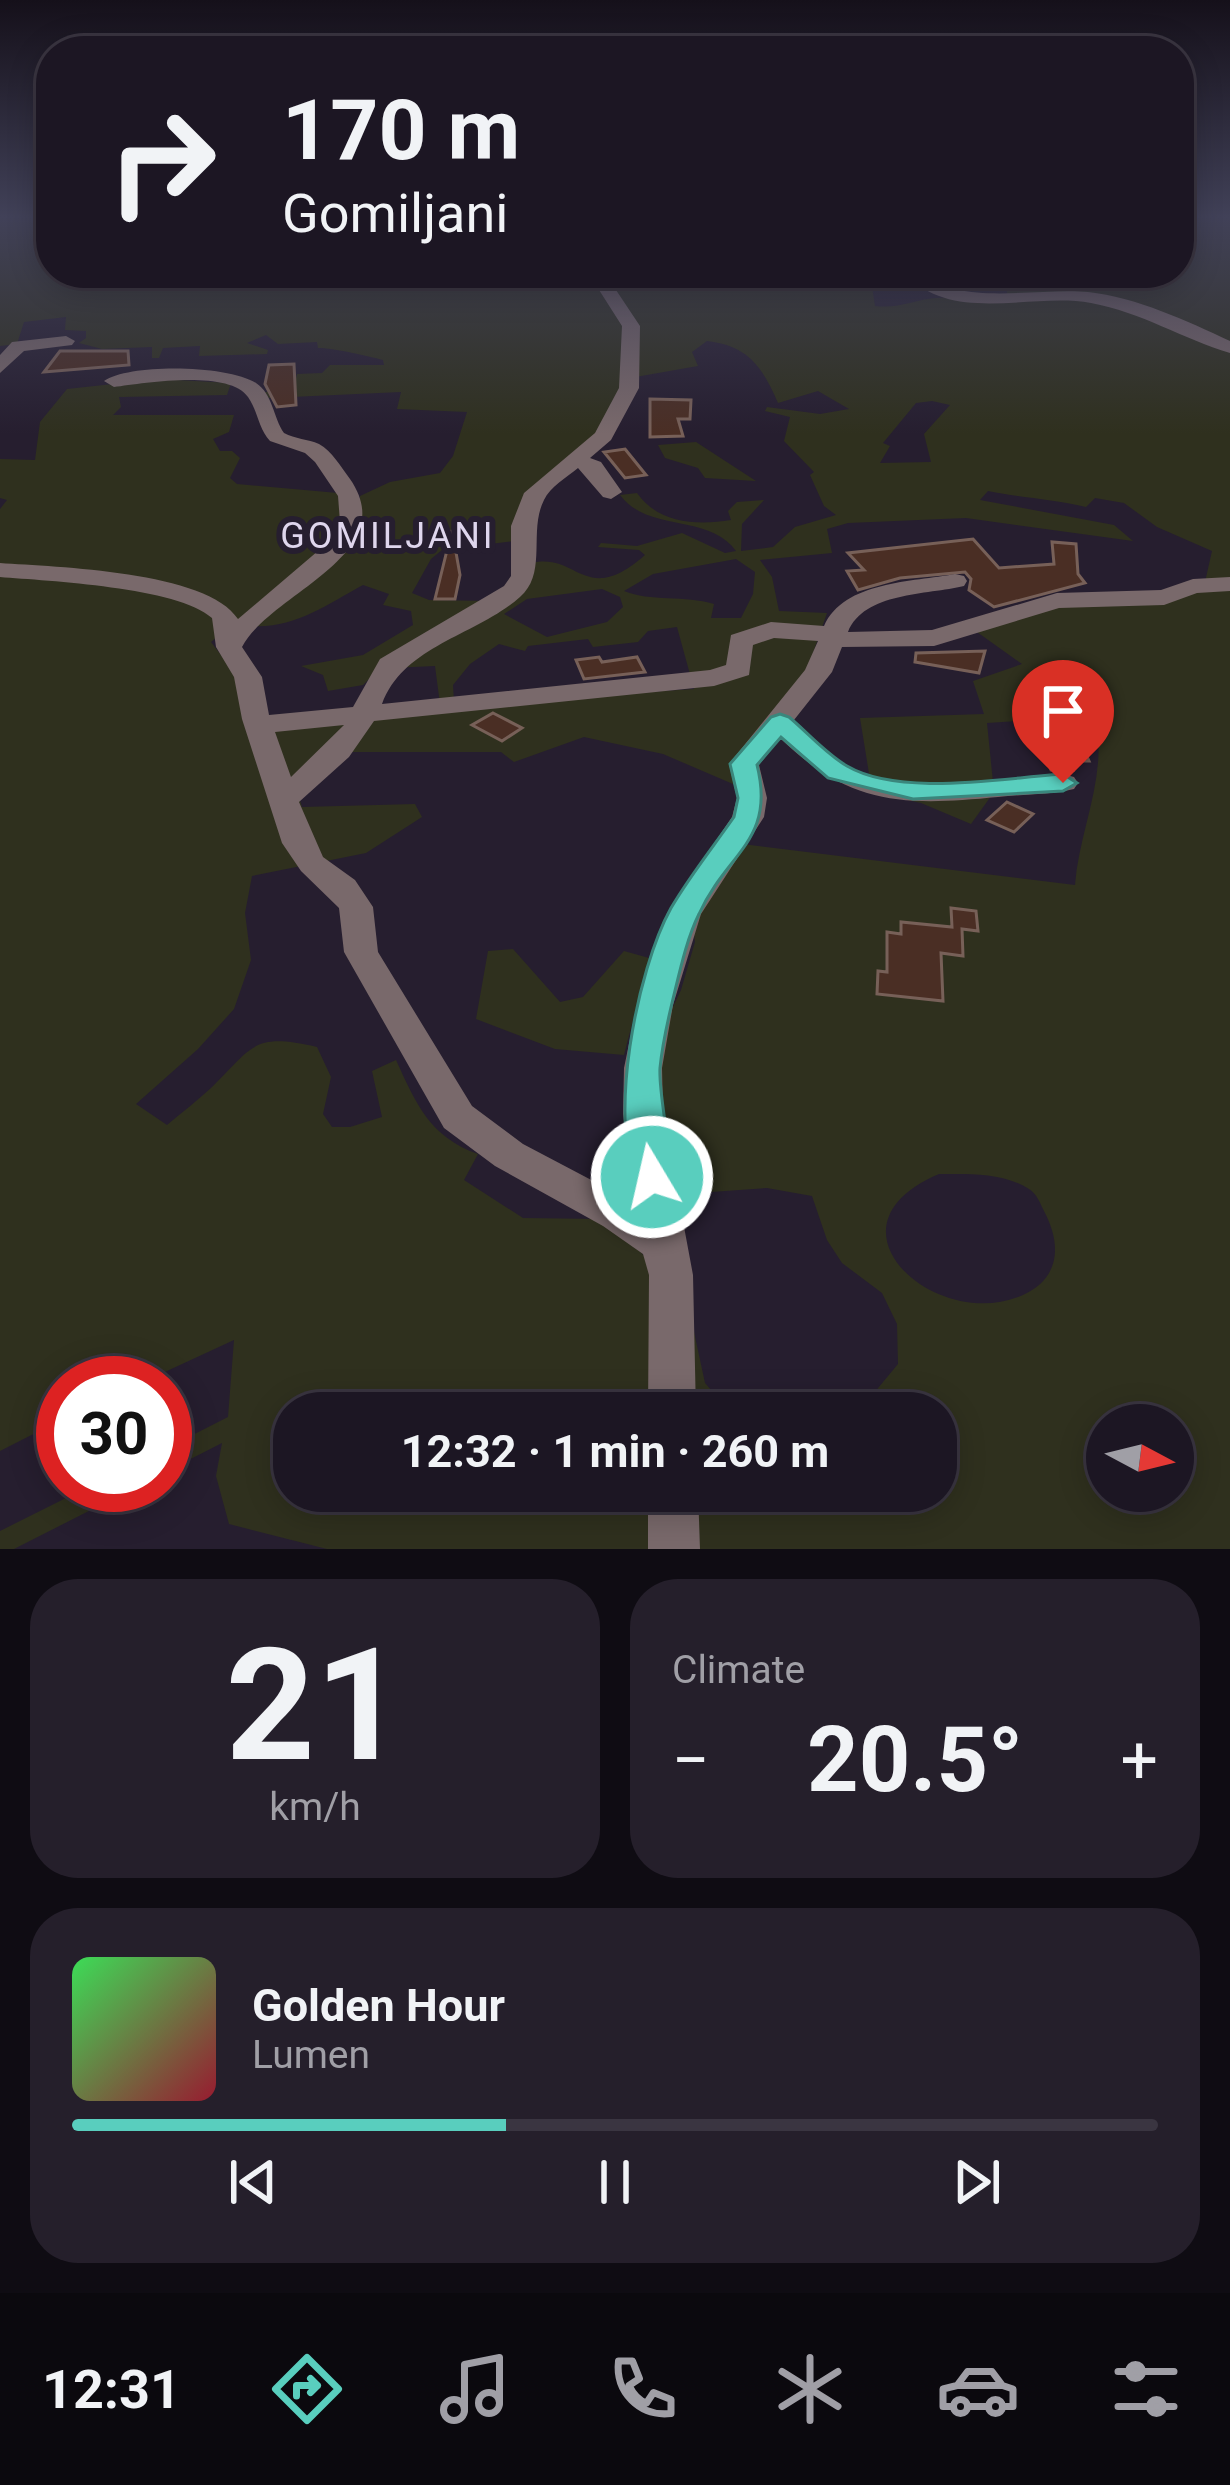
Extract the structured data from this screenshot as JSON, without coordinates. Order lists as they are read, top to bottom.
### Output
{
  "districts": ["GOMILJANI"],
  "north": "right",
  "page": {
    "turn": ["170 m", "Gomiljani"],
    "limit": "30",
    "trip": "12:32 · 1 min · 260 m",
    "tile": [
      ["21", "km/h"],
      "Climate"
    ],
    "heat": ["−", "20.5°", "+"],
    "song": ["Golden Hour", "Lumen"],
    "tabs": "12:31"
  }
}
